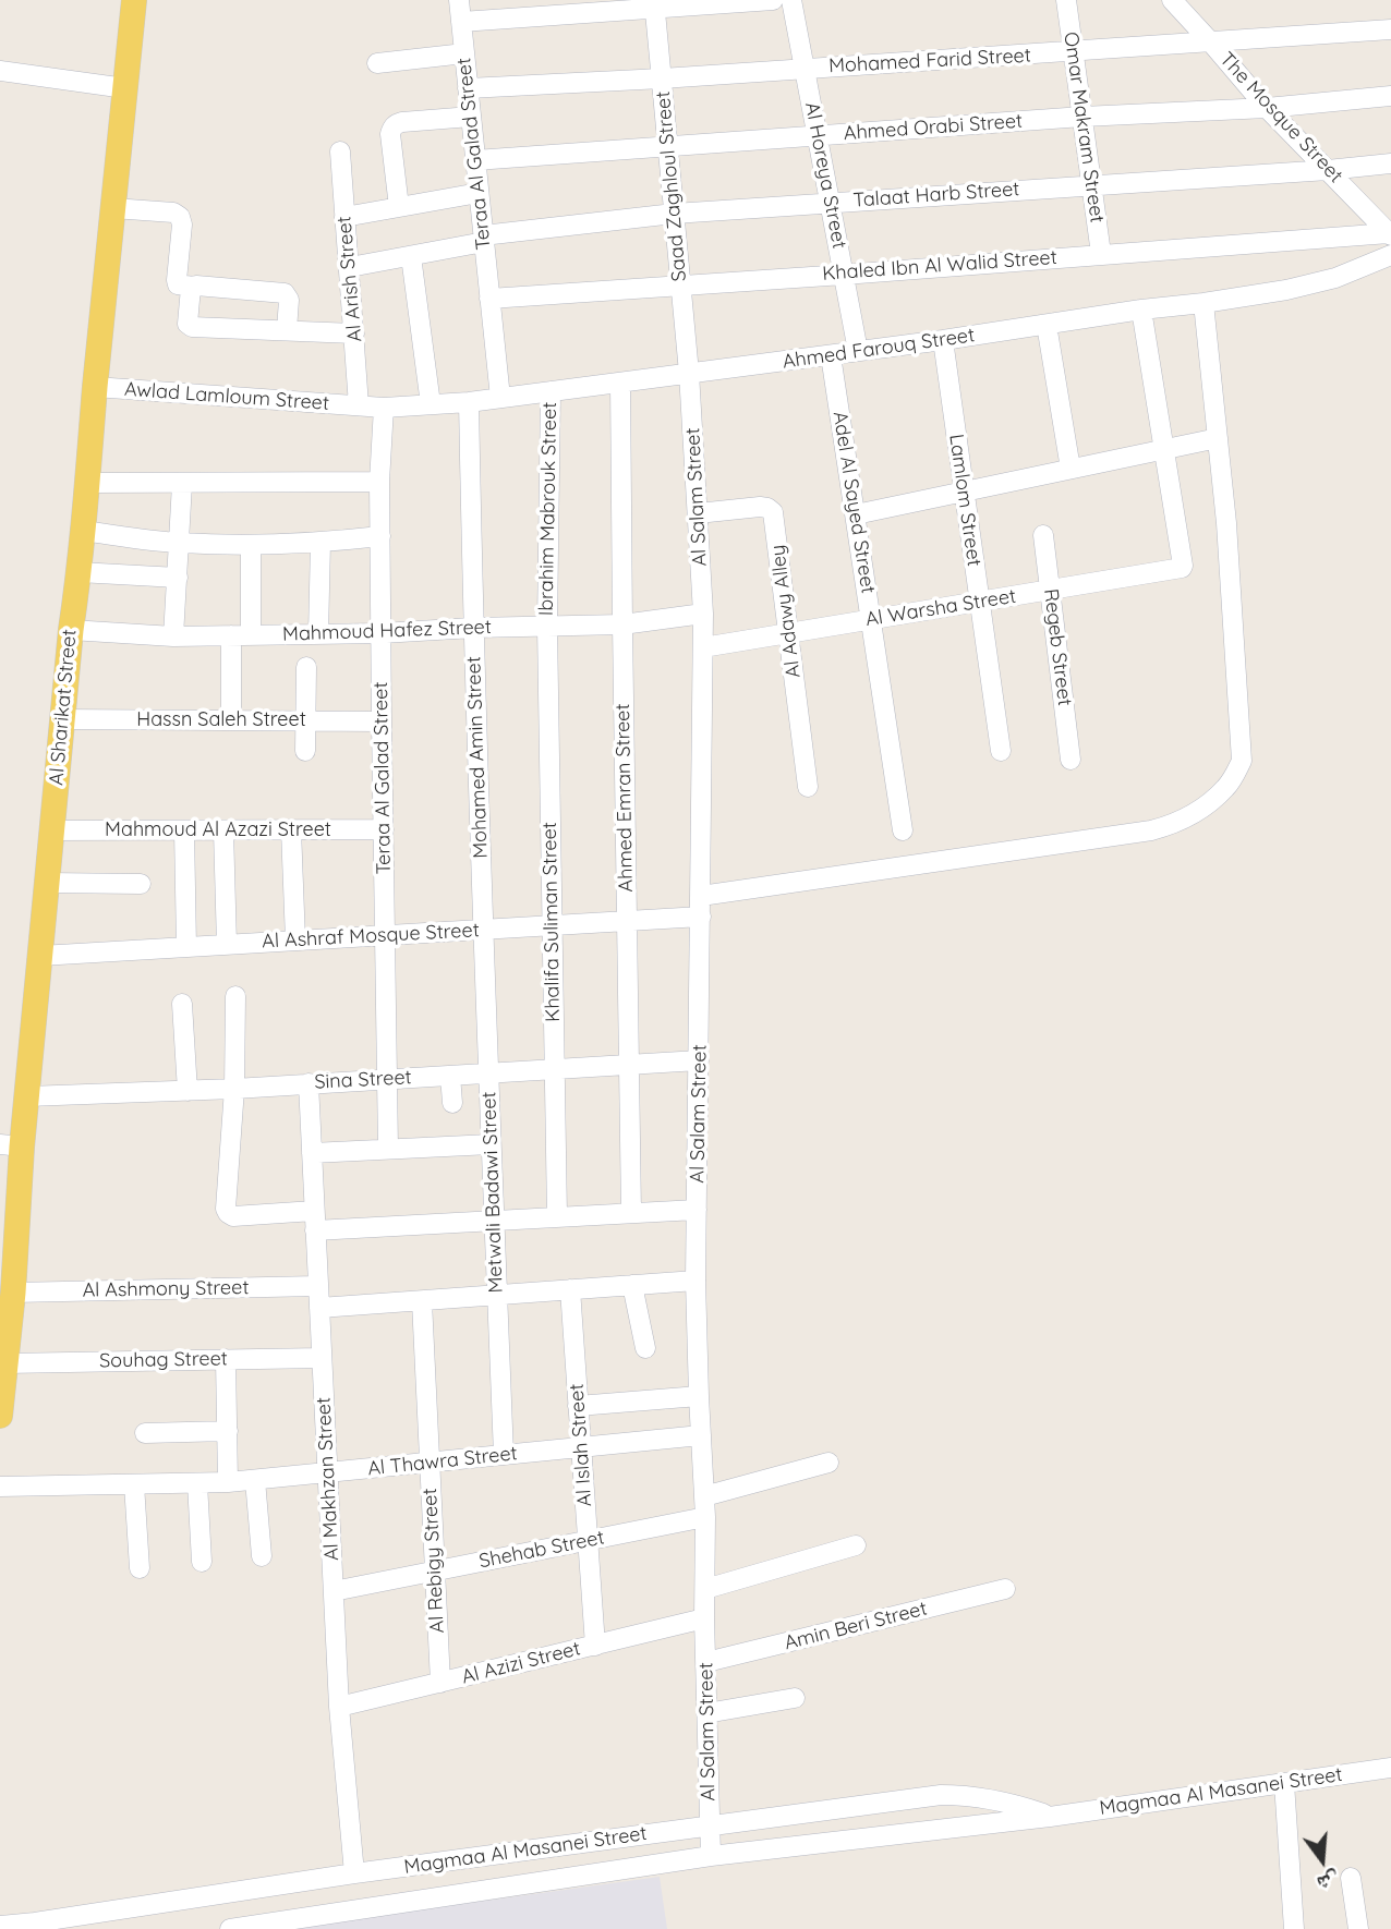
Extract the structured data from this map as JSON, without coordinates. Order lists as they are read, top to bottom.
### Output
{
  "streets": {
    "main road": ["Al Sharikat Street"],
    "street": [
      "Mohamed Farid Street",
      "The Mosque Street",
      "Ahmed Orabi Street",
      "Omar Makram Street",
      "Teraa Al Galad Street",
      "Al Horeya Street",
      "Saad Zaghloul Street",
      "Talaat Harb Street",
      "Khaled Ibn Al Walid Street",
      "Al Arish Street",
      "Ahmed Farouq Street",
      "Awlad Lamloum Street",
      "Al Salam Street",
      "Lamlom Street",
      "Adel Al Sayed Street",
      "Ibrahim Mabrouk Street",
      "Al Warsha Street",
      "Al Adawy Alley",
      "Mahmoud Hafez Street",
      "Regeb Street",
      "Hassn Saleh Street",
      "Mohamed Amin Street",
      "Ahmed Emran Street",
      "Mahmoud Al Azazi Street",
      "Khalifa Suliman Street",
      "Al Ashraf Mosque Street",
      "Sina Street",
      "Metwali Badawi Street",
      "Al Ashmony Street",
      "Souhag Street",
      "Al Islah Street",
      "Al Thawra Street",
      "Al Makhzan Street",
      "Shehab Street",
      "Al Rebigy Street",
      "Amin Beri Street",
      "Al Azizi Street",
      "Magmaa Al Masanei Street"
    ]
  },
  "crossings": [
    ["Mohamed Farid Street", "The Mosque Street"],
    ["Mohamed Farid Street", "Omar Makram Street"],
    ["Mohamed Farid Street", "Teraa Al Galad Street"],
    ["Mohamed Farid Street", "Al Horeya Street"],
    ["Mohamed Farid Street", "Saad Zaghloul Street"],
    ["The Mosque Street", "Ahmed Orabi Street"],
    ["The Mosque Street", "Talaat Harb Street"],
    ["The Mosque Street", "Khaled Ibn Al Walid Street"],
    ["Ahmed Orabi Street", "Omar Makram Street"],
    ["Ahmed Orabi Street", "Teraa Al Galad Street"],
    ["Ahmed Orabi Street", "Al Horeya Street"],
    ["Ahmed Orabi Street", "Saad Zaghloul Street"],
    ["Omar Makram Street", "Talaat Harb Street"],
    ["Omar Makram Street", "Khaled Ibn Al Walid Street"],
    ["Teraa Al Galad Street", "Talaat Harb Street"],
    ["Teraa Al Galad Street", "Khaled Ibn Al Walid Street"],
    ["Teraa Al Galad Street", "Ahmed Farouq Street"],
    ["Teraa Al Galad Street", "Mahmoud Hafez Street"],
    ["Teraa Al Galad Street", "Hassn Saleh Street"],
    ["Teraa Al Galad Street", "Mahmoud Al Azazi Street"],
    ["Teraa Al Galad Street", "Al Ashraf Mosque Street"],
    ["Teraa Al Galad Street", "Sina Street"],
    ["Al Horeya Street", "Talaat Harb Street"],
    ["Al Horeya Street", "Khaled Ibn Al Walid Street"],
    ["Al Horeya Street", "Ahmed Farouq Street"],
    ["Saad Zaghloul Street", "Talaat Harb Street"],
    ["Saad Zaghloul Street", "Khaled Ibn Al Walid Street"],
    ["Saad Zaghloul Street", "Ahmed Farouq Street"],
    ["Saad Zaghloul Street", "Al Salam Street"],
    ["Talaat Harb Street", "Al Arish Street"],
    ["Al Arish Street", "Ahmed Farouq Street"],
    ["Al Arish Street", "Awlad Lamloum Street"],
    ["Ahmed Farouq Street", "Awlad Lamloum Street"],
    ["Ahmed Farouq Street", "Al Salam Street"],
    ["Ahmed Farouq Street", "Lamlom Street"],
    ["Ahmed Farouq Street", "Adel Al Sayed Street"],
    ["Ahmed Farouq Street", "Ibrahim Mabrouk Street"],
    ["Ahmed Farouq Street", "Mohamed Amin Street"],
    ["Ahmed Farouq Street", "Ahmed Emran Street"],
    ["Awlad Lamloum Street", "Al Sharikat Street"],
    ["Al Salam Street", "Al Warsha Street"],
    ["Al Salam Street", "Al Adawy Alley"],
    ["Al Salam Street", "Mahmoud Hafez Street"],
    ["Al Salam Street", "Al Ashraf Mosque Street"],
    ["Al Salam Street", "Sina Street"],
    ["Al Salam Street", "Al Thawra Street"],
    ["Al Salam Street", "Shehab Street"],
    ["Al Salam Street", "Amin Beri Street"],
    ["Al Salam Street", "Al Azizi Street"],
    ["Al Salam Street", "Magmaa Al Masanei Street"],
    ["Lamlom Street", "Al Warsha Street"],
    ["Adel Al Sayed Street", "Al Warsha Street"],
    ["Ibrahim Mabrouk Street", "Mahmoud Hafez Street"],
    ["Ibrahim Mabrouk Street", "Khalifa Suliman Street"],
    ["Al Warsha Street", "Al Adawy Alley"],
    ["Al Warsha Street", "Regeb Street"],
    ["Mahmoud Hafez Street", "Al Sharikat Street"],
    ["Mahmoud Hafez Street", "Mohamed Amin Street"],
    ["Mahmoud Hafez Street", "Ahmed Emran Street"],
    ["Mahmoud Hafez Street", "Khalifa Suliman Street"],
    ["Al Sharikat Street", "Hassn Saleh Street"],
    ["Al Sharikat Street", "Mahmoud Al Azazi Street"],
    ["Al Sharikat Street", "Al Ashraf Mosque Street"],
    ["Al Sharikat Street", "Sina Street"],
    ["Al Sharikat Street", "Al Ashmony Street"],
    ["Al Sharikat Street", "Souhag Street"],
    ["Mohamed Amin Street", "Al Ashraf Mosque Street"],
    ["Mohamed Amin Street", "Metwali Badawi Street"],
    ["Ahmed Emran Street", "Al Ashraf Mosque Street"],
    ["Ahmed Emran Street", "Sina Street"],
    ["Khalifa Suliman Street", "Al Ashraf Mosque Street"],
    ["Khalifa Suliman Street", "Sina Street"],
    ["Al Ashraf Mosque Street", "Metwali Badawi Street"],
    ["Sina Street", "Metwali Badawi Street"],
    ["Sina Street", "Al Makhzan Street"],
    ["Metwali Badawi Street", "Al Thawra Street"],
    ["Al Ashmony Street", "Al Makhzan Street"],
    ["Souhag Street", "Al Makhzan Street"],
    ["Al Islah Street", "Al Thawra Street"],
    ["Al Islah Street", "Shehab Street"],
    ["Al Islah Street", "Al Azizi Street"],
    ["Al Thawra Street", "Al Makhzan Street"],
    ["Al Thawra Street", "Al Rebigy Street"],
    ["Al Makhzan Street", "Shehab Street"],
    ["Al Makhzan Street", "Al Azizi Street"],
    ["Al Makhzan Street", "Magmaa Al Masanei Street"],
    ["Shehab Street", "Al Rebigy Street"],
    ["Al Rebigy Street", "Al Azizi Street"]
  ],
  "north": "bottom"
}
